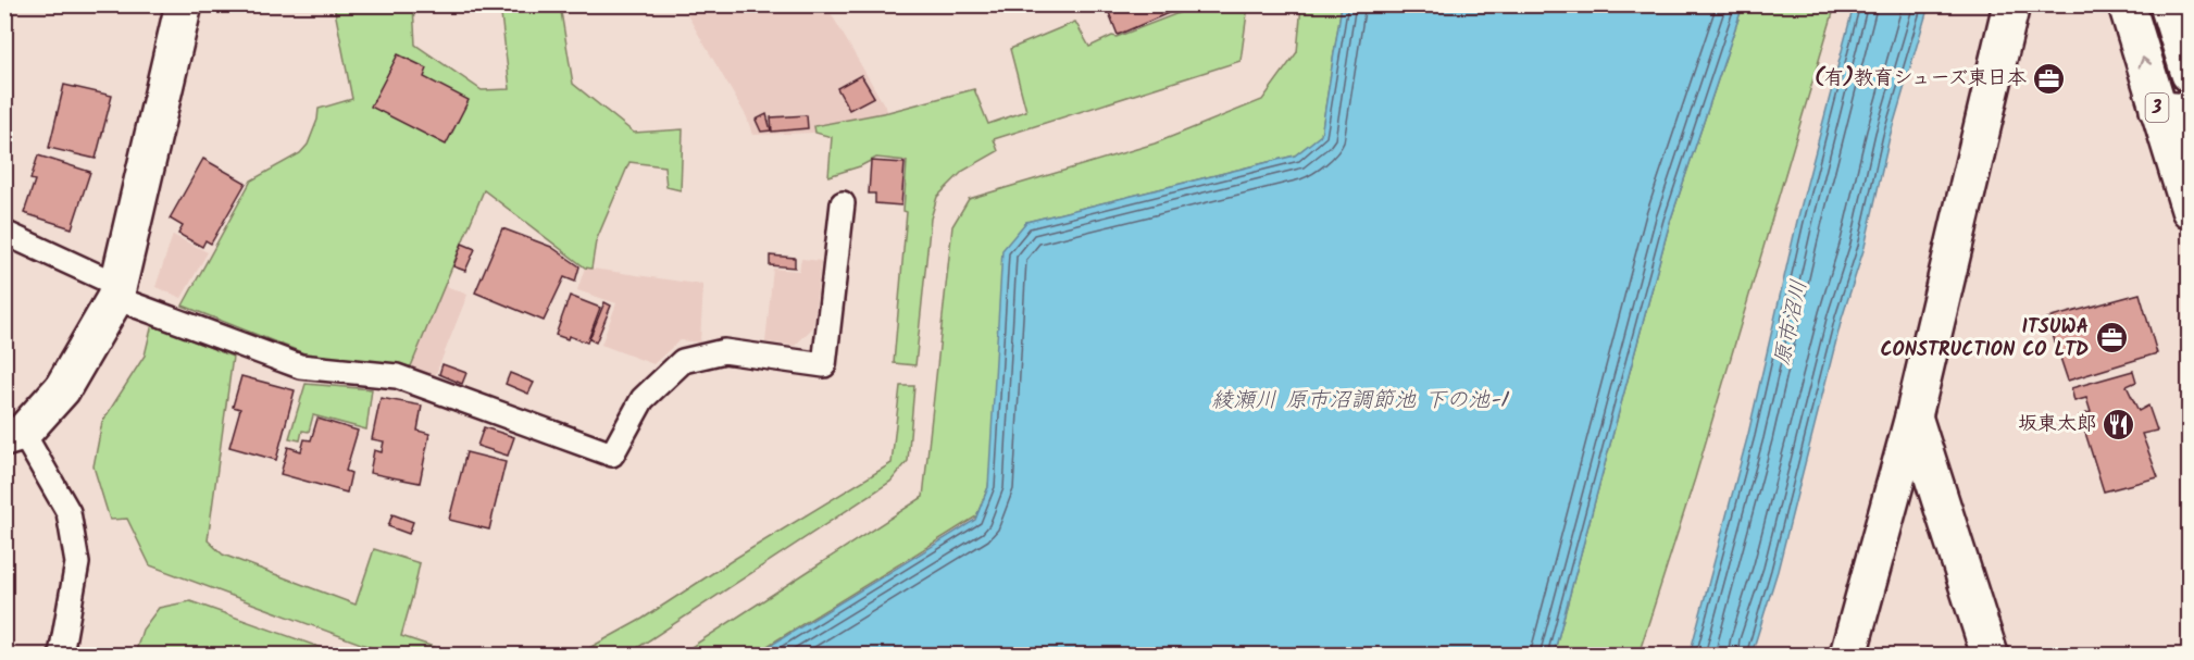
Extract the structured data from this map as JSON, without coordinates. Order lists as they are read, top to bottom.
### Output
{
  "streets": {
    "street": ["3"]
  },
  "water": ["原市沼川", "綾瀬川 原市沼調節池 下の池-1"],
  "places": {
    "office": ["(有)教育シューズ東日本", "ITSUWA CONSTRUCTION CO LTD"],
    "restaurant": ["坂東太郎"]
  }
}
